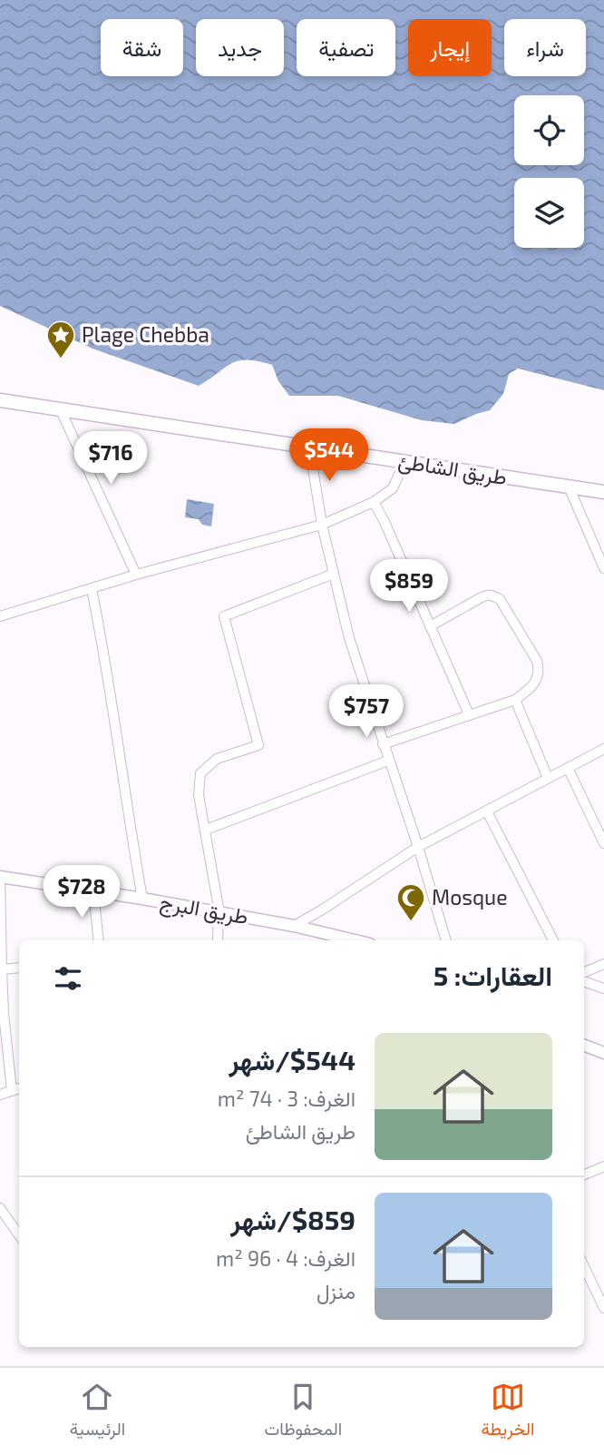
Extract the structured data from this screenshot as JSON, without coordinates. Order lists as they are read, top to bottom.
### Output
{
  "streets": {
    "main road": ["طريق الشاطئ"],
    "street": ["طريق البرج"]
  },
  "places": {
    "place": ["Plage Chebba"],
    "mosque": ["Mosque"]
  },
  "page": {
    "chip": [
      "شراء",
      "إيجار",
      "تصفية",
      "جديد",
      "شقة"
    ],
    "price": [
      "$544",
      "$716",
      "$859",
      "$757",
      "$728"
    ],
    "heading": "العقارات: 5",
    "list": [
      {
        "name": "$544/شهر",
        "note": "الغرف: 3 · 74 m² · طريق الشاطئ"
      },
      {
        "name": "$859/شهر",
        "note": "الغرف: 4 · 96 m² · منزل"
      }
    ],
    "tabs": ["الخريطة", "المحفوظات", "الرئيسية"]
  }
}
